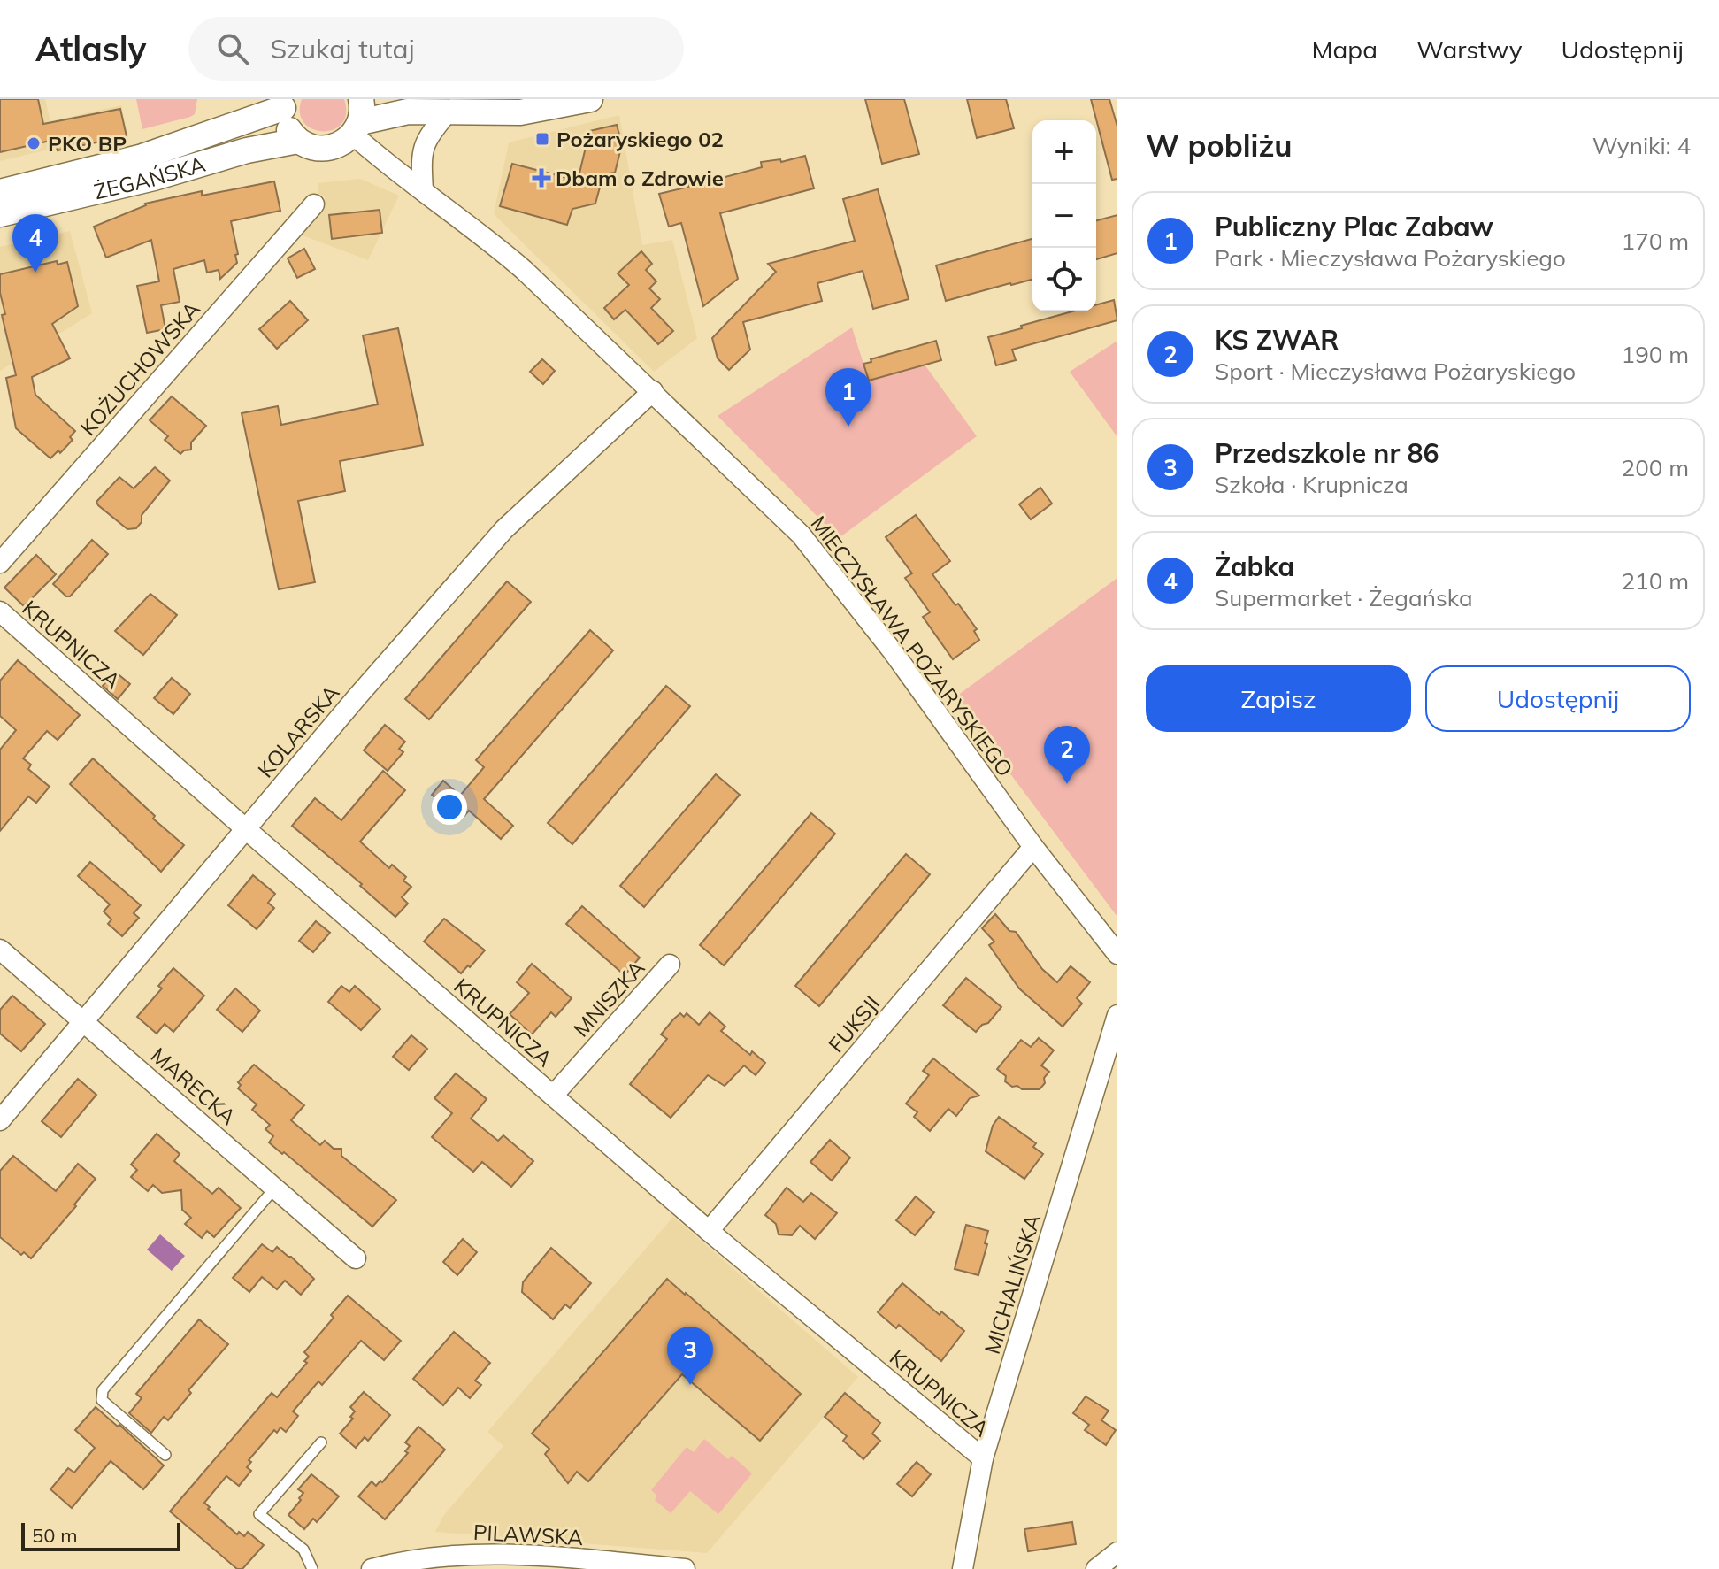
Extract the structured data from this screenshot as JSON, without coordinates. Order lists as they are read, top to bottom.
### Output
{
  "streets": {
    "street": [
      "ŻEGAŃSKA",
      "KOŻUCHOWSKA",
      "KRUPNICZA",
      "MIECZYSŁAWA POŻARYSKIEGO",
      "KOLARSKA",
      "MNISZKA",
      "FUKSJI",
      "MARECKA",
      "MICHALIŃSKA",
      "PILAWSKA"
    ]
  },
  "crossings": [
    ["KRUPNICZA", "KOLARSKA"],
    ["KRUPNICZA", "MNISZKA"],
    ["KRUPNICZA", "FUKSJI"],
    ["KRUPNICZA", "MICHALIŃSKA"],
    ["MIECZYSŁAWA POŻARYSKIEGO", "KOLARSKA"],
    ["MIECZYSŁAWA POŻARYSKIEGO", "FUKSJI"],
    ["KOLARSKA", "MARECKA"]
  ],
  "places": {
    "transit": ["Pożaryskiego 02"],
    "other": ["PKO BP"],
    "health": ["Dbam o Zdrowie"]
  },
  "scale_bar": "50 m",
  "page": {
    "header": "Atlasly",
    "search": "Szukaj tutaj",
    "nav": ["Mapa", "Warstwy", "Udostępnij"],
    "heading": ["W pobliżu", "Wyniki: 4"],
    "map_buttons": ["+", "−"],
    "list": [
      {
        "mark": "1",
        "name": "Publiczny Plac Zabaw",
        "note": "Park · Mieczysława Pożaryskiego",
        "value": "170 m"
      },
      {
        "mark": "2",
        "name": "KS ZWAR",
        "note": "Sport · Mieczysława Pożaryskiego",
        "value": "190 m"
      },
      {
        "mark": "3",
        "name": "Przedszkole nr 86",
        "note": "Szkoła · Krupnicza",
        "value": "200 m"
      },
      {
        "mark": "4",
        "name": "Żabka",
        "note": "Supermarket · Żegańska",
        "value": "210 m"
      }
    ],
    "pins": [
      "4",
      "1",
      "2",
      "3"
    ],
    "buttons": ["Zapisz", "Udostępnij"],
    "scale": "50 m"
  }
}
